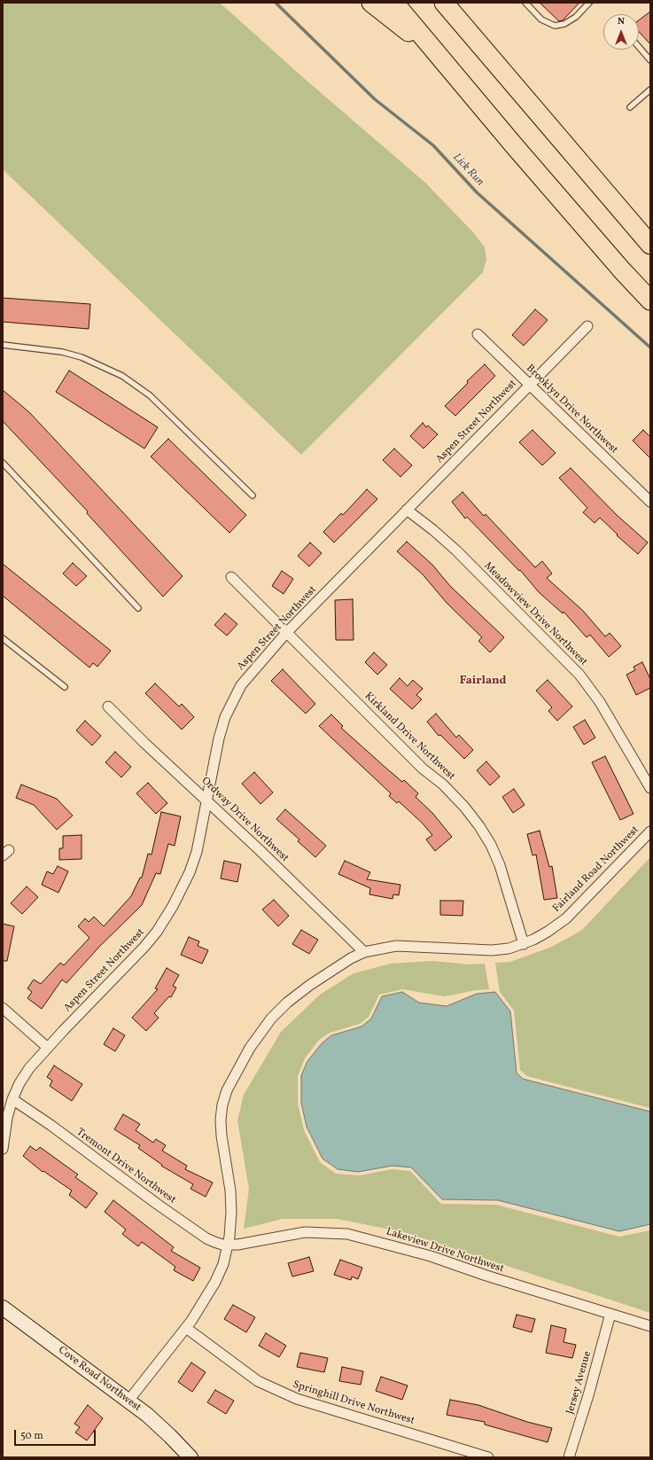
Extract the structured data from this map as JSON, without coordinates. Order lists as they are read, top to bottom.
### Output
{
  "streets": {
    "main road": ["Cove Road Northwest"],
    "street": [
      "Brooklyn Drive Northwest",
      "Aspen Street Northwest",
      "Meadowview Drive Northwest",
      "Kirkland Drive Northwest",
      "Ordway Drive Northwest",
      "Fairland Road Northwest",
      "Tremont Drive Northwest",
      "Lakeview Drive Northwest",
      "Jersey Avenue",
      "Springhill Drive Northwest"
    ]
  },
  "crossings": [
    ["Brooklyn Drive Northwest", "Aspen Street Northwest"],
    ["Aspen Street Northwest", "Meadowview Drive Northwest"],
    ["Aspen Street Northwest", "Kirkland Drive Northwest"],
    ["Aspen Street Northwest", "Ordway Drive Northwest"],
    ["Aspen Street Northwest", "Tremont Drive Northwest"],
    ["Kirkland Drive Northwest", "Fairland Road Northwest"],
    ["Ordway Drive Northwest", "Fairland Road Northwest"],
    ["Fairland Road Northwest", "Tremont Drive Northwest"],
    ["Fairland Road Northwest", "Lakeview Drive Northwest"],
    ["Fairland Road Northwest", "Cove Road Northwest"],
    ["Fairland Road Northwest", "Springhill Drive Northwest"],
    ["Tremont Drive Northwest", "Lakeview Drive Northwest"],
    ["Lakeview Drive Northwest", "Jersey Avenue"]
  ],
  "districts": ["Fairland"],
  "water": ["Lick Run"],
  "scale_bar": "50 m",
  "north": "top"
}
